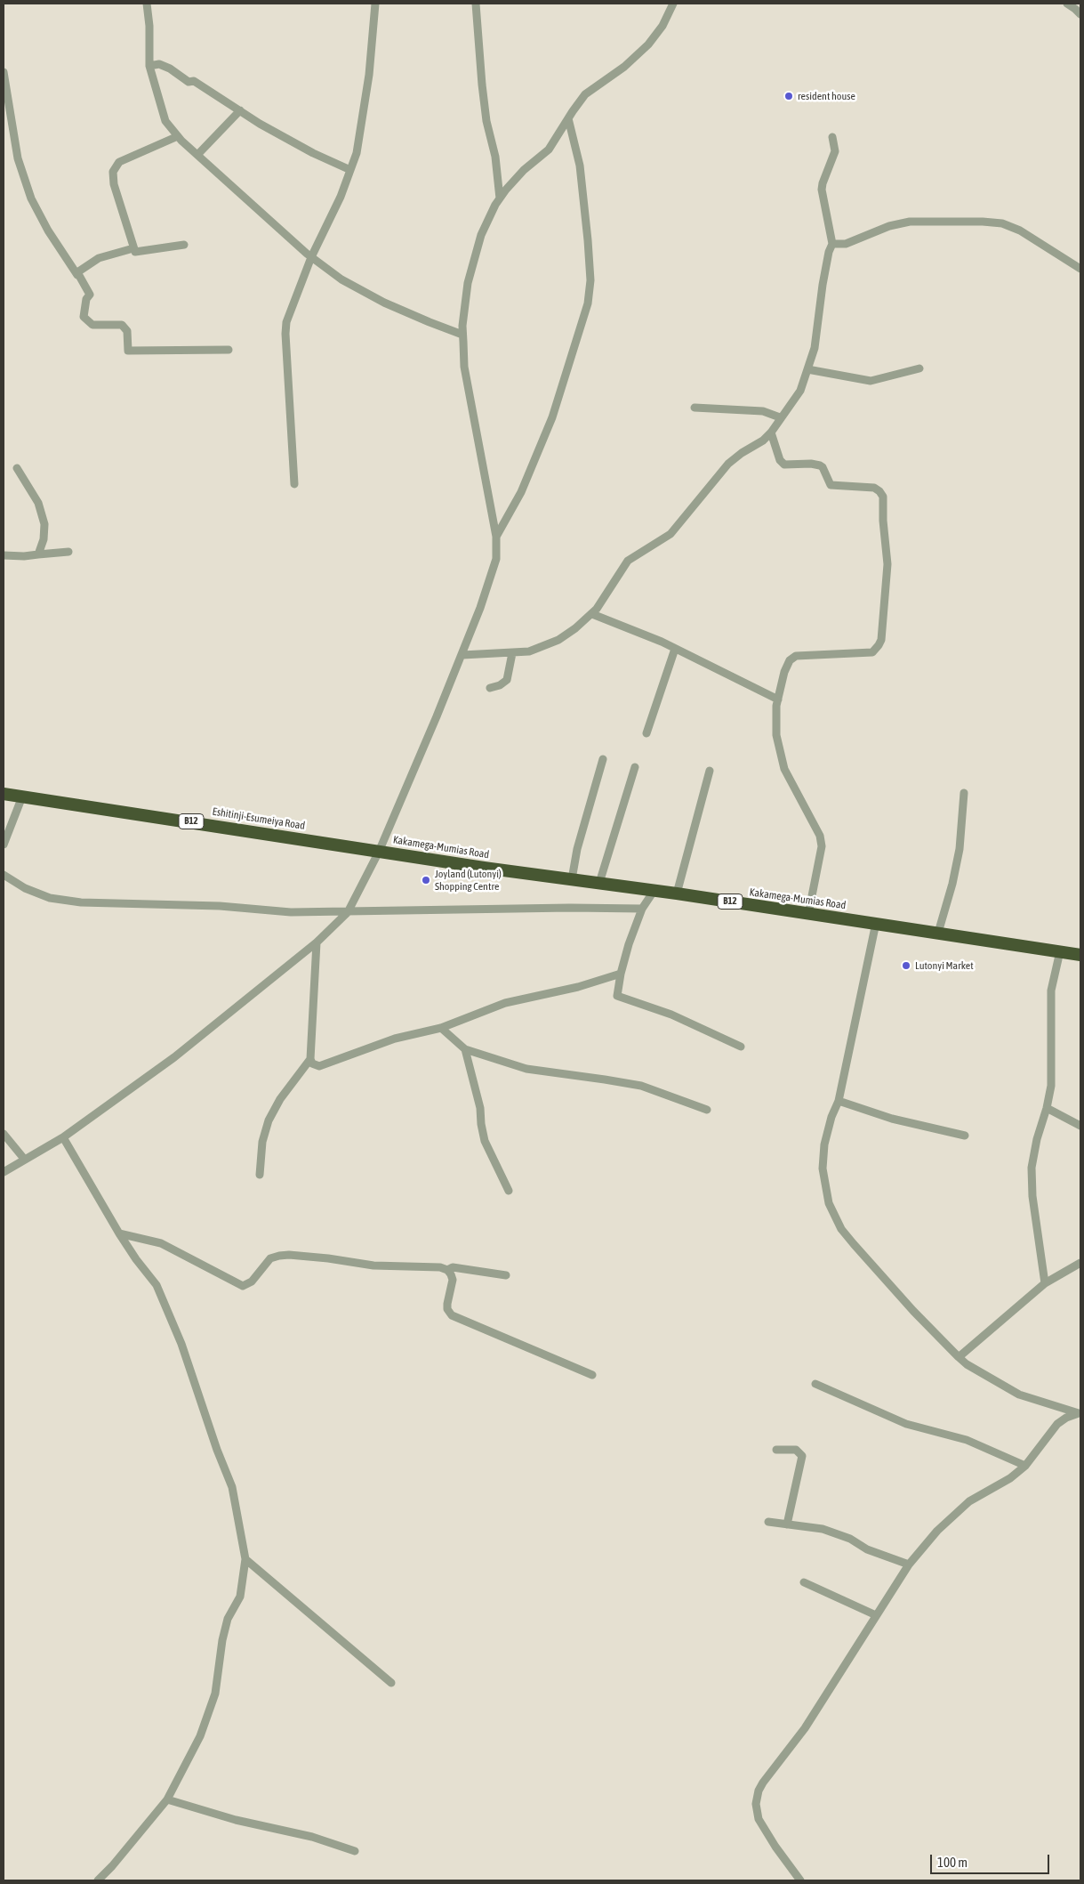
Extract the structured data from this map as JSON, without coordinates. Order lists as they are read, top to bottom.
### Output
{
  "streets": {
    "highway": ["Eshitinji-Esumeiya Road", "B12", "Kakamega-Mumias Road"]
  },
  "crossings": [
    ["Eshitinji-Esumeiya Road", "Kakamega-Mumias Road"]
  ],
  "places": ["resident house", "Joyland (Lutonyi) Shopping Centre", "Lutonyi Market"],
  "scale_bar": "100 m"
}
